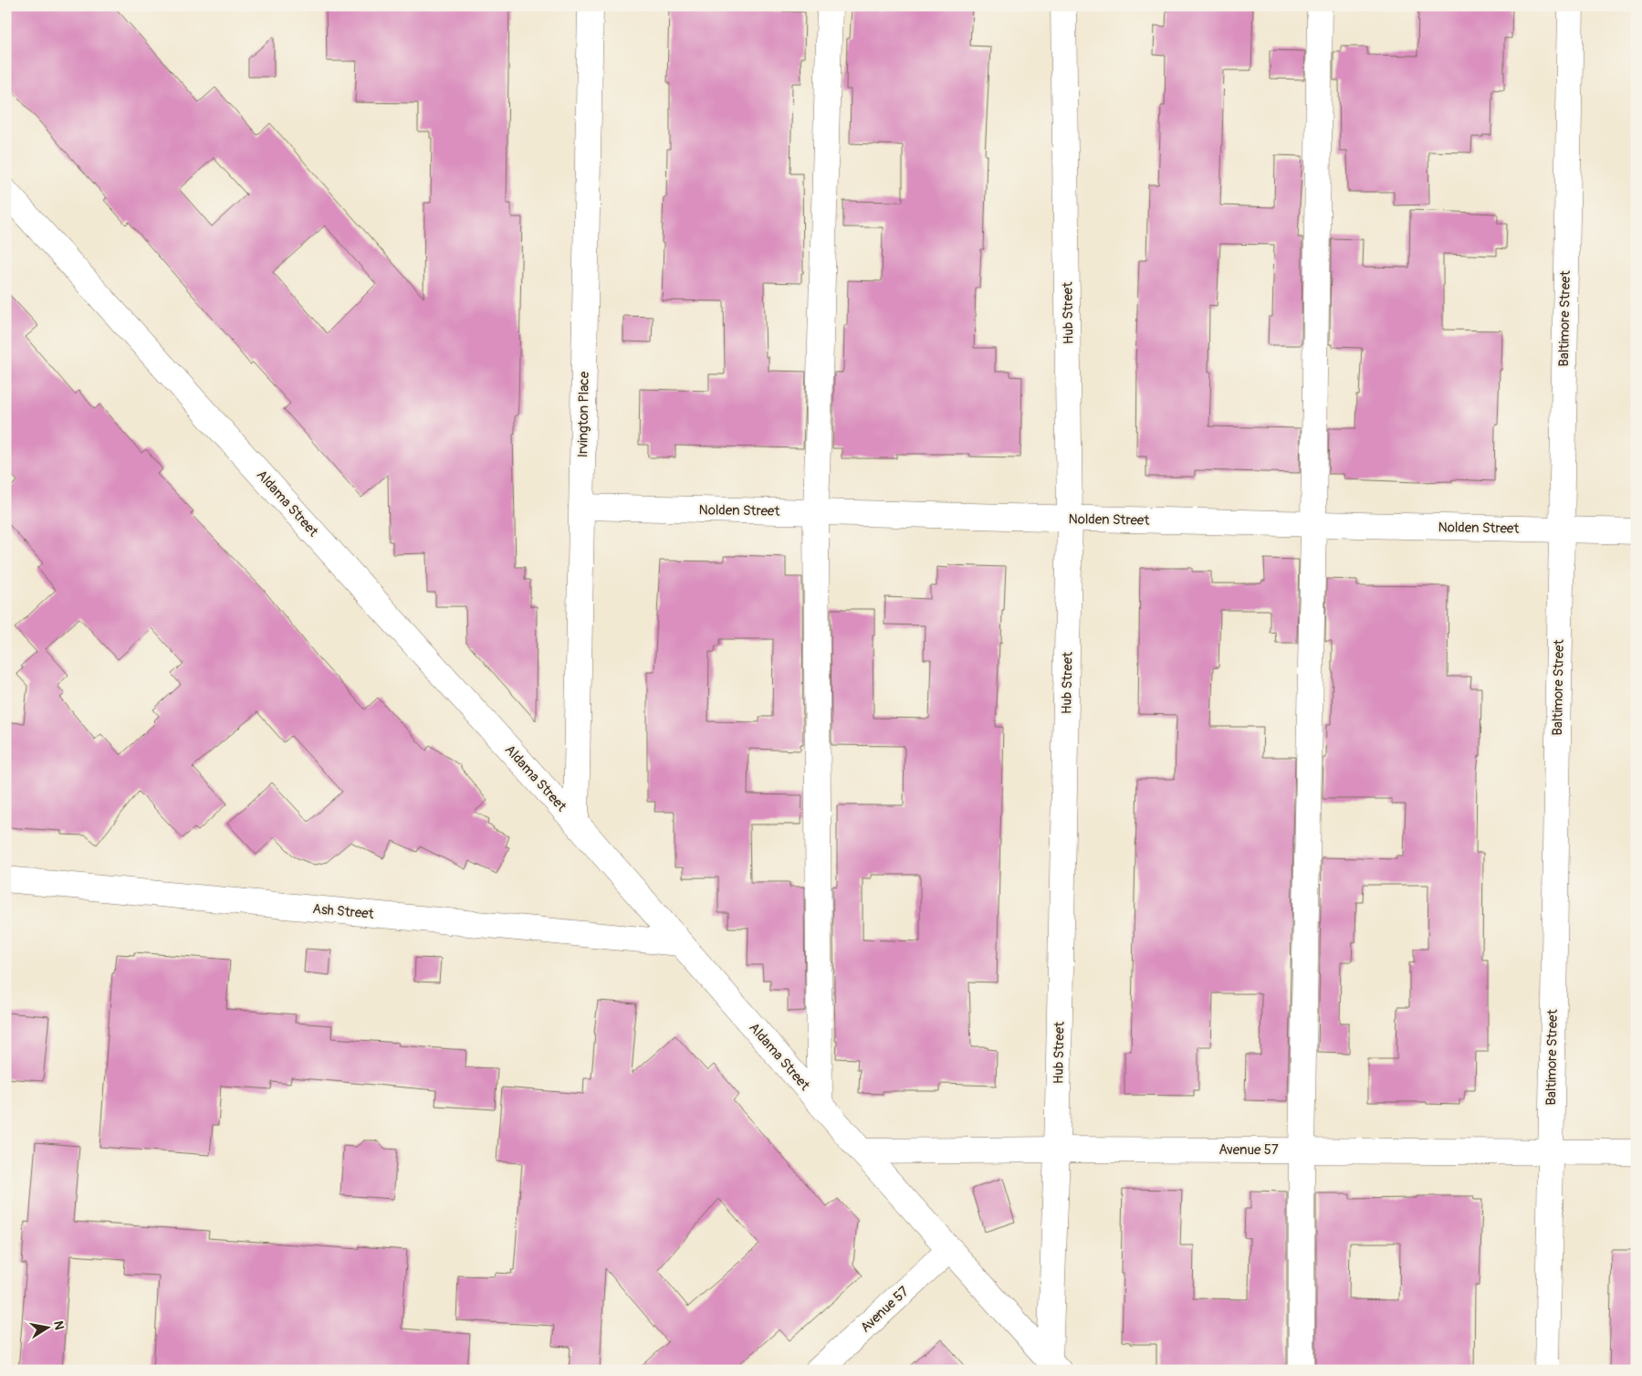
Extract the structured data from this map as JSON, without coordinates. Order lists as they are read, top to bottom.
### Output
{
  "streets": {
    "street": [
      "Hub Street",
      "Baltimore Street",
      "Irvington Place",
      "Aldama Street",
      "Nolden Street",
      "Ash Street",
      "Avenue 57"
    ]
  },
  "crossings": [
    ["Hub Street", "Aldama Street"],
    ["Hub Street", "Nolden Street"],
    ["Hub Street", "Avenue 57"],
    ["Baltimore Street", "Nolden Street"],
    ["Baltimore Street", "Avenue 57"],
    ["Irvington Place", "Aldama Street"],
    ["Irvington Place", "Nolden Street"],
    ["Aldama Street", "Ash Street"],
    ["Aldama Street", "Avenue 57"]
  ],
  "north": "right"
}
